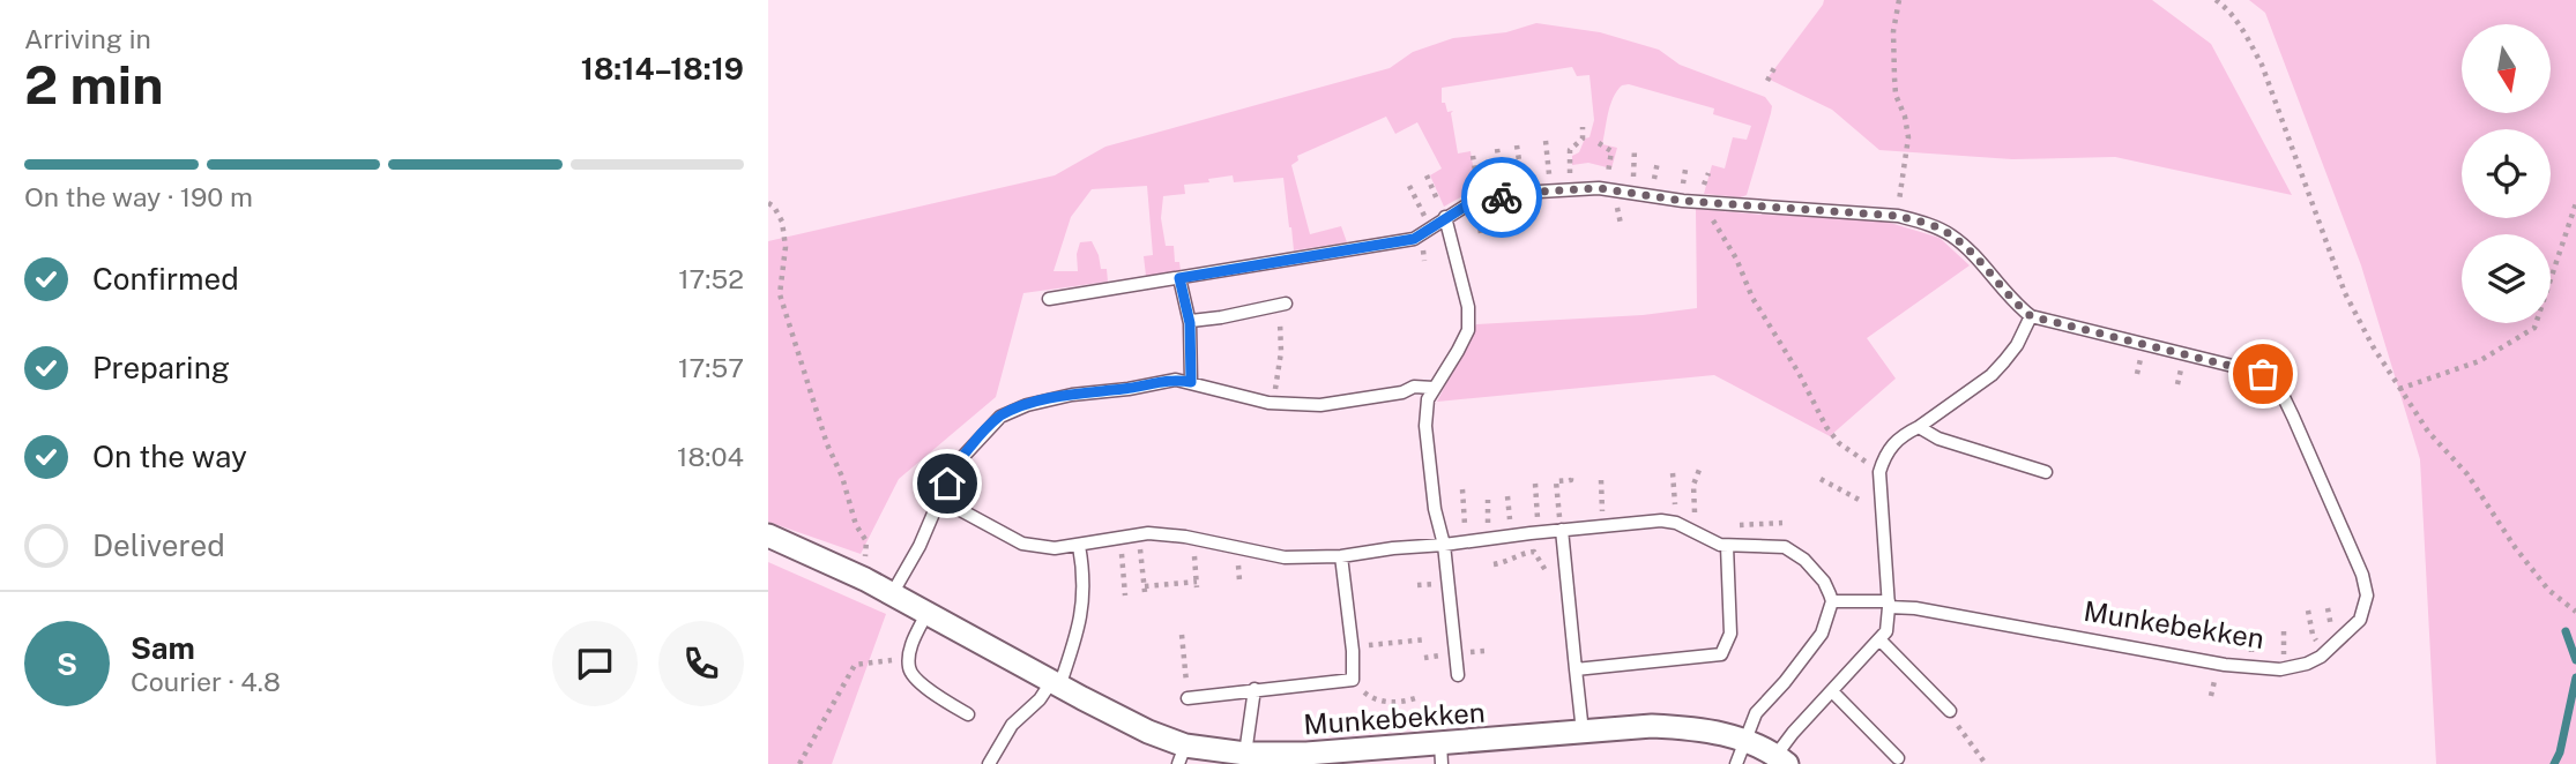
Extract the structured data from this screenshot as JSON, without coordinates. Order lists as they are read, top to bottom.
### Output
{
  "streets": {
    "street": ["Munkebekken"]
  },
  "north": "bottom",
  "page": {
    "heading": ["2 min", "Arriving in", "18:14–18:19"],
    "panel": ["Sam", "Courier · 4.8"],
    "bar": "On the way · 190 m",
    "list": [
      ["Confirmed", "17:52"],
      ["Preparing", "17:57"],
      ["On the way", "18:04"],
      "Delivered"
    ],
    "round": "S"
  }
}
